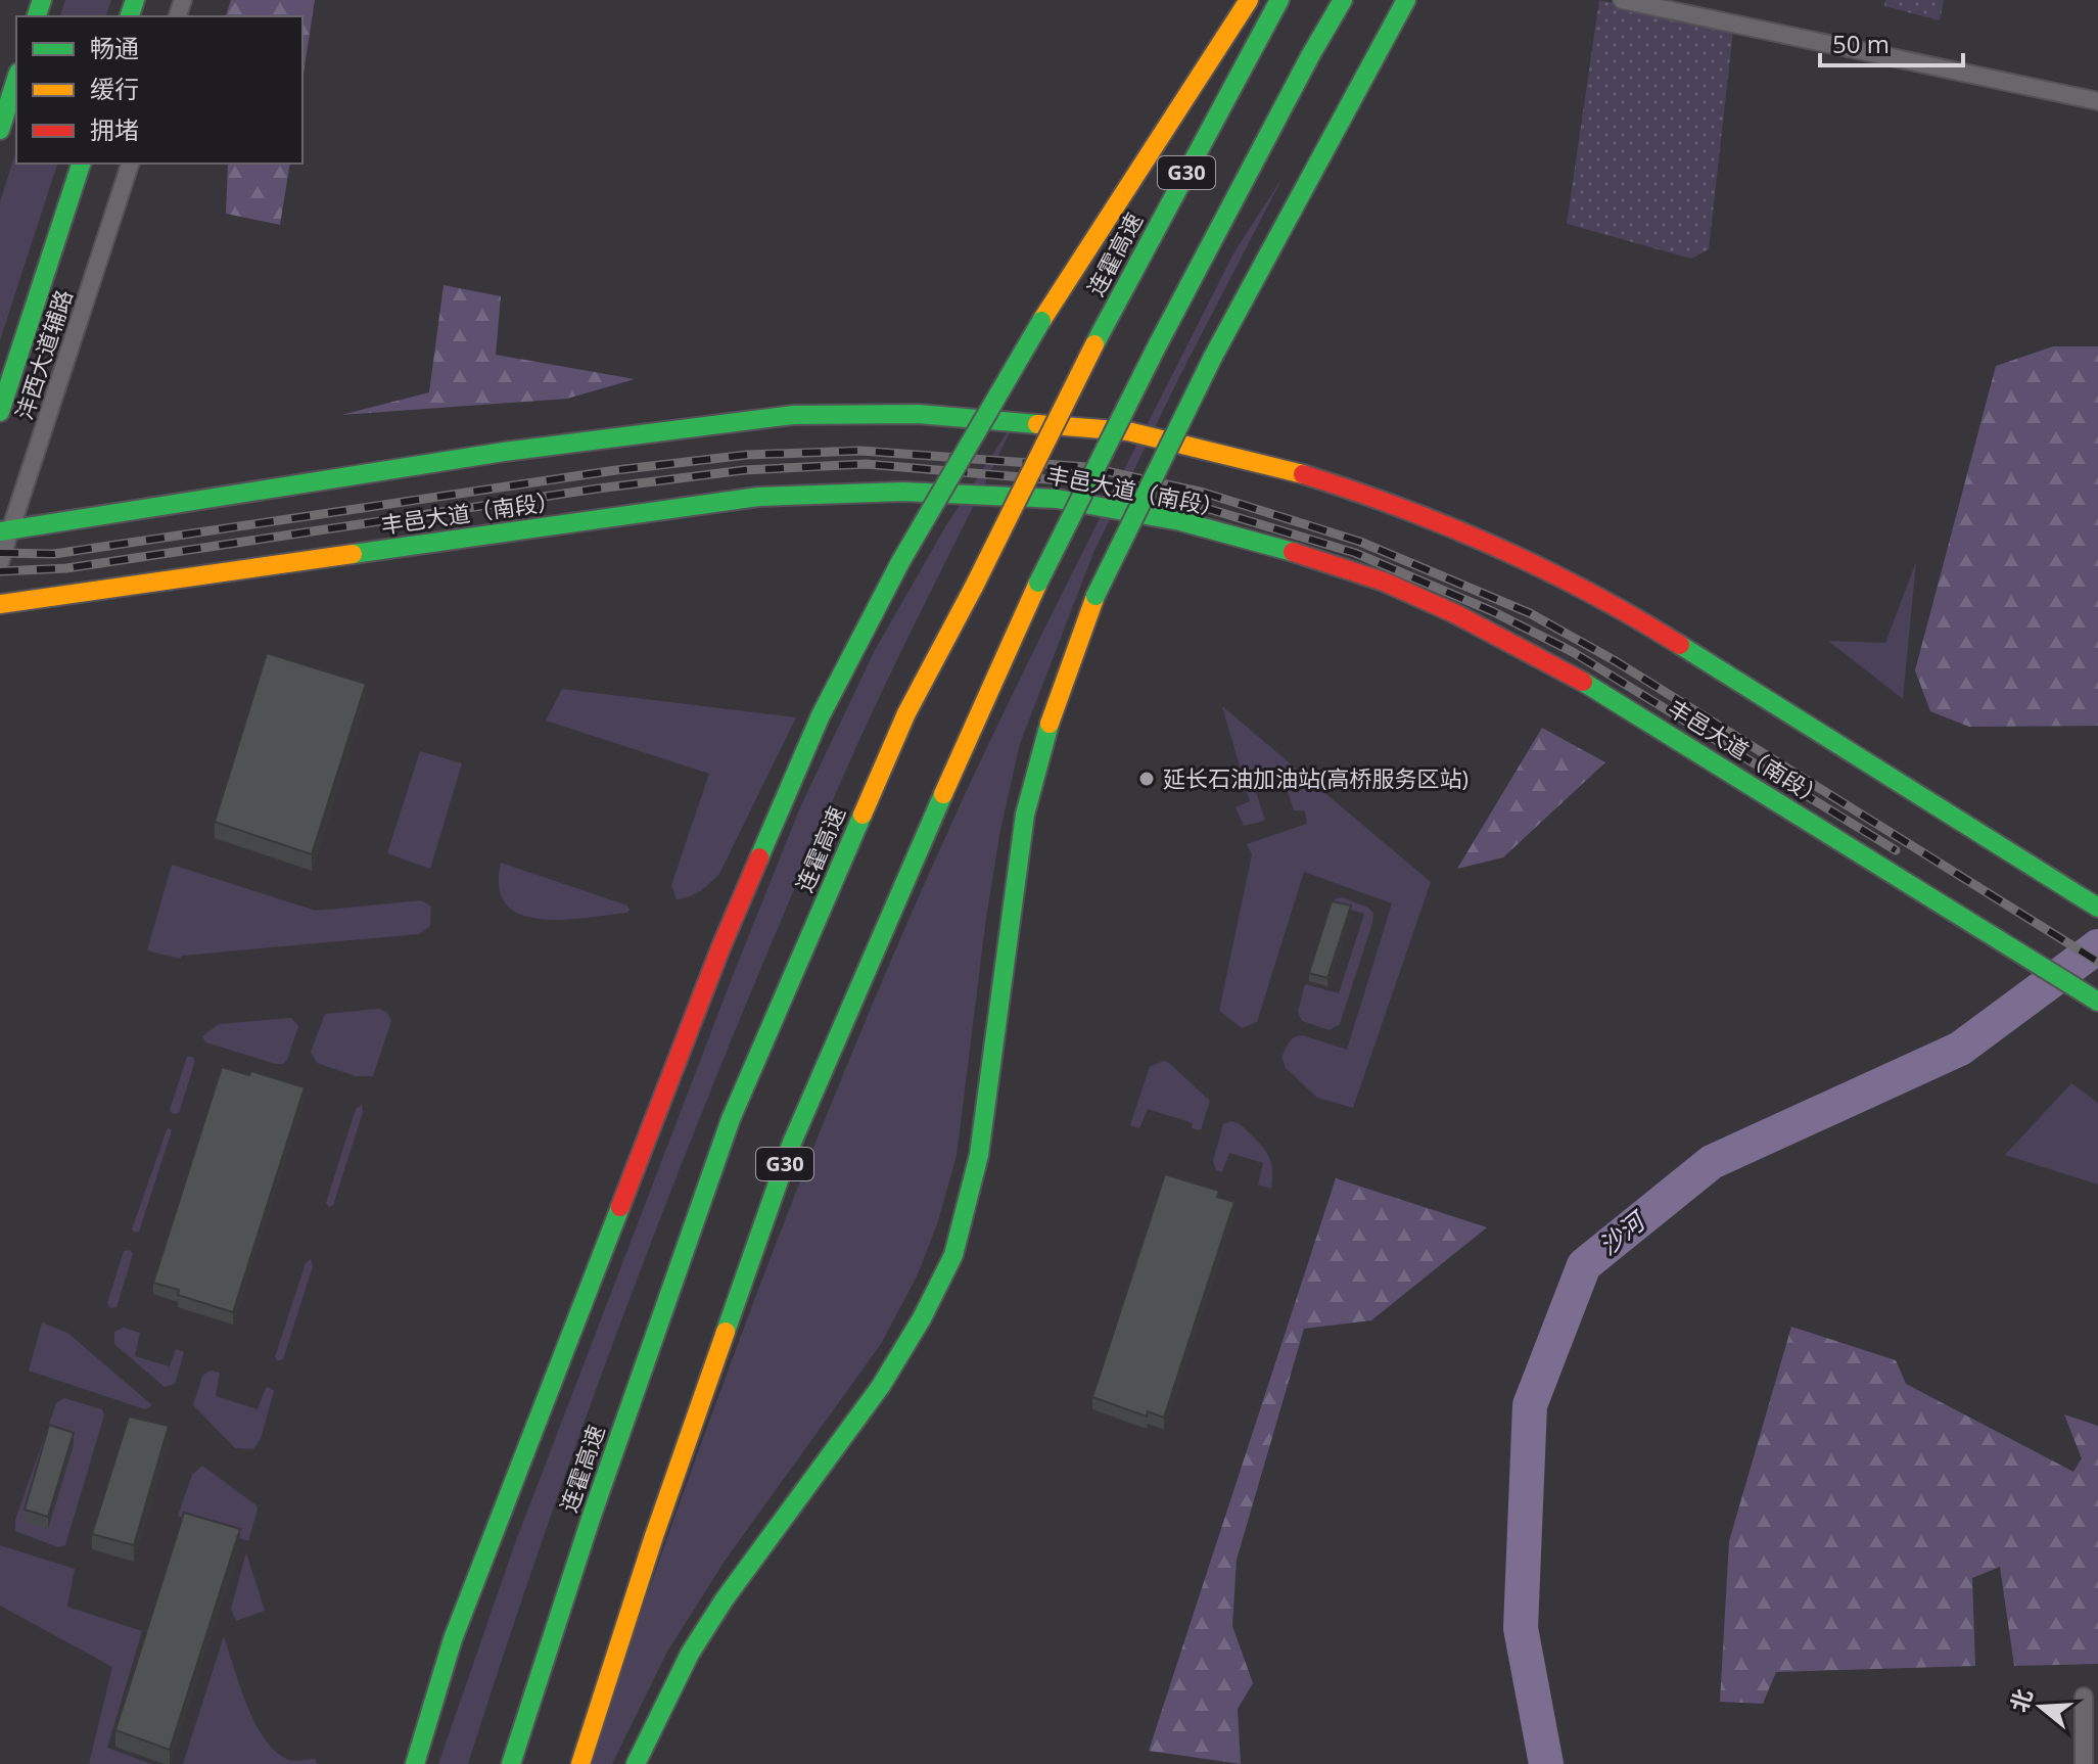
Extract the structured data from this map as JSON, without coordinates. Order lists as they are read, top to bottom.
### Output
{
  "streets": {
    "main road": ["G30", "连霍高速", "丰邑大道（南段）"],
    "street": ["沣西大道辅路"]
  },
  "water": ["沙河"],
  "places": ["延长石油加油站(高桥服务区站)"],
  "legend": ["畅通", "缓行", "拥堵"],
  "scale_bar": "50 m",
  "north": "left"
}
